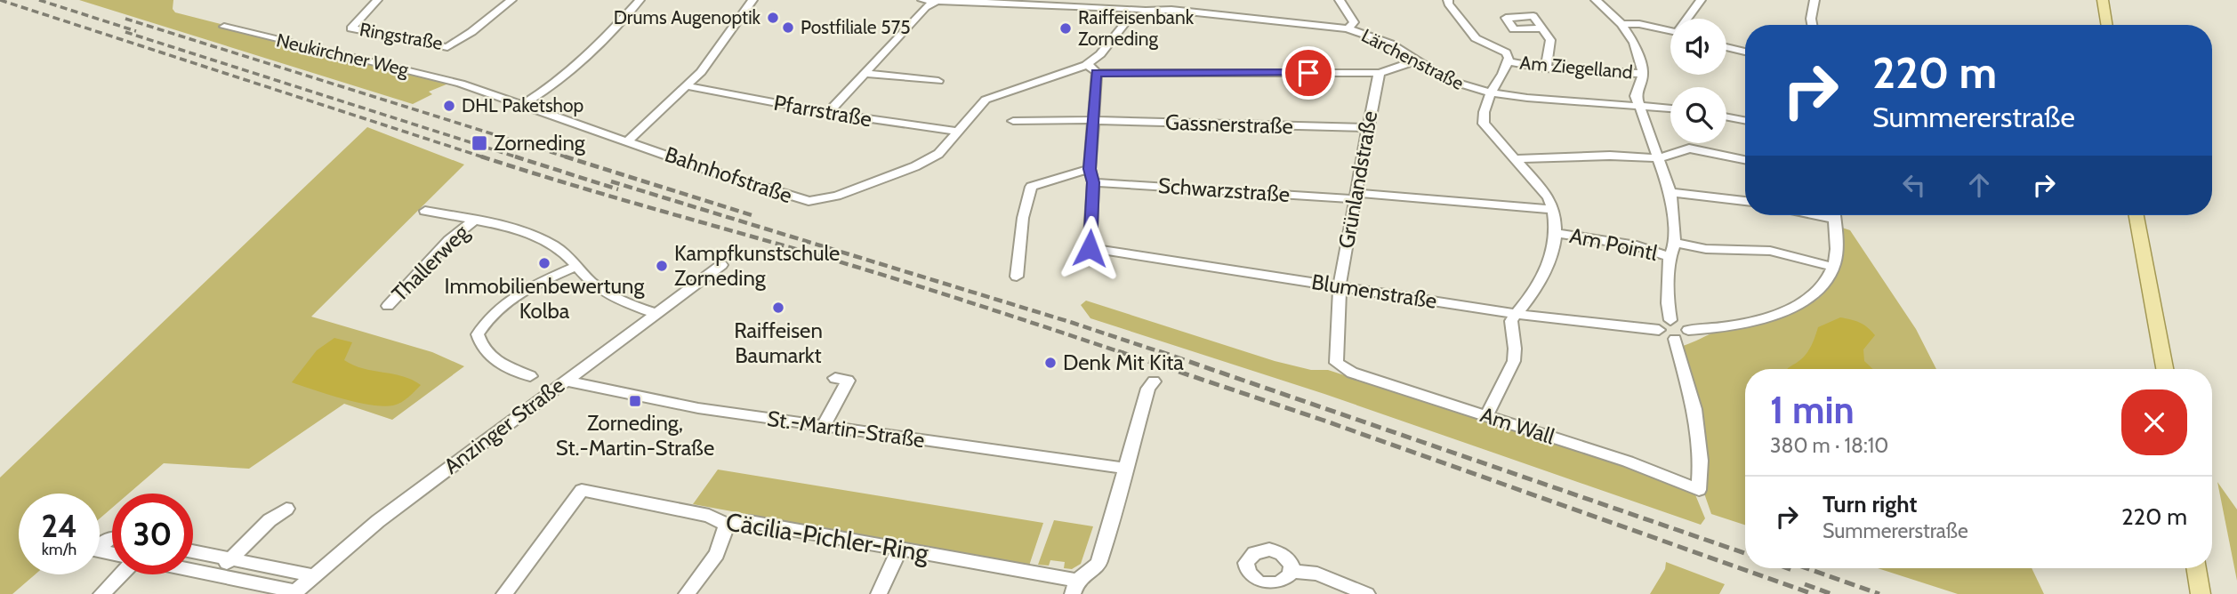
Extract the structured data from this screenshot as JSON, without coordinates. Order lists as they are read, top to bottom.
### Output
{
  "streets": {
    "street": [
      "Ringstraße",
      "Neukirchner Weg",
      "Lärchenstraße",
      "Am Ziegelland",
      "Pfarrstraße",
      "Gassnerstraße",
      "Bahnhofstraße",
      "Grünlandstraße",
      "Schwarzstraße",
      "Am Pointl",
      "Thallerweg",
      "Blumenstraße",
      "Anzinger Straße",
      "Am Wall",
      "St.-Martin-Straße",
      "Cäcilia-Pichler-Ring"
    ]
  },
  "crossings": [
    ["Neukirchner Weg", "Bahnhofstraße"],
    ["Lärchenstraße", "Am Ziegelland"],
    ["Pfarrstraße", "Bahnhofstraße"],
    ["Gassnerstraße", "Grünlandstraße"],
    ["Grünlandstraße", "Schwarzstraße"],
    ["Grünlandstraße", "Blumenstraße"],
    ["Grünlandstraße", "Am Wall"],
    ["Schwarzstraße", "Blumenstraße"],
    ["Anzinger Straße", "St.-Martin-Straße"]
  ],
  "places": {
    "other": [
      "Drums Augenoptik",
      "Postfiliale 575",
      "Raiffeisenbank Zorneding",
      "DHL Paketshop",
      "Immobilienbewertung Kolba",
      "Kampfkunstschule Zorneding",
      "Raiffeisen Baumarkt",
      "Denk Mit Kita"
    ],
    "transit": ["Zorneding", "Zorneding, St.-Martin-Straße"]
  },
  "page": {
    "turn": ["220 m", "Summererstraße"],
    "heading": ["1 min", "380 m · 18:10"],
    "list": [
      {
        "name": "Turn right",
        "note": "Summererstraße",
        "value": "220 m"
      }
    ],
    "speed": "24 km/h",
    "limit": "30"
  }
}
